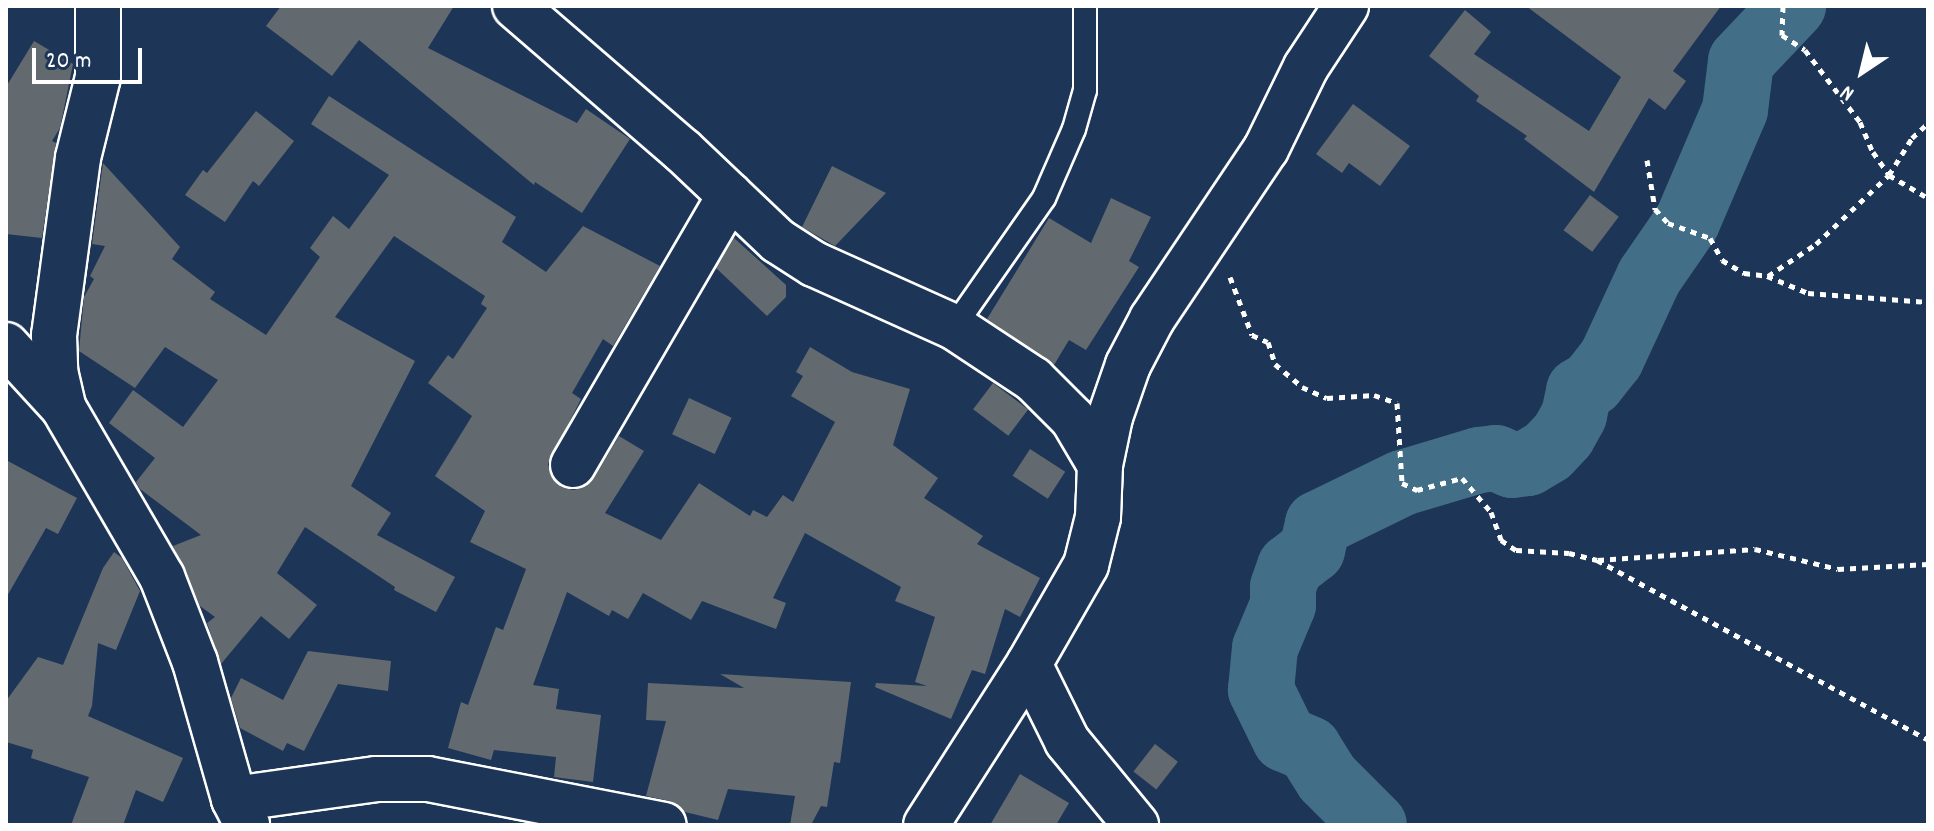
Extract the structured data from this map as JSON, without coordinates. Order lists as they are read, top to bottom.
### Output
{
  "scale_bar": "20 m",
  "north": "bottom left"
}
